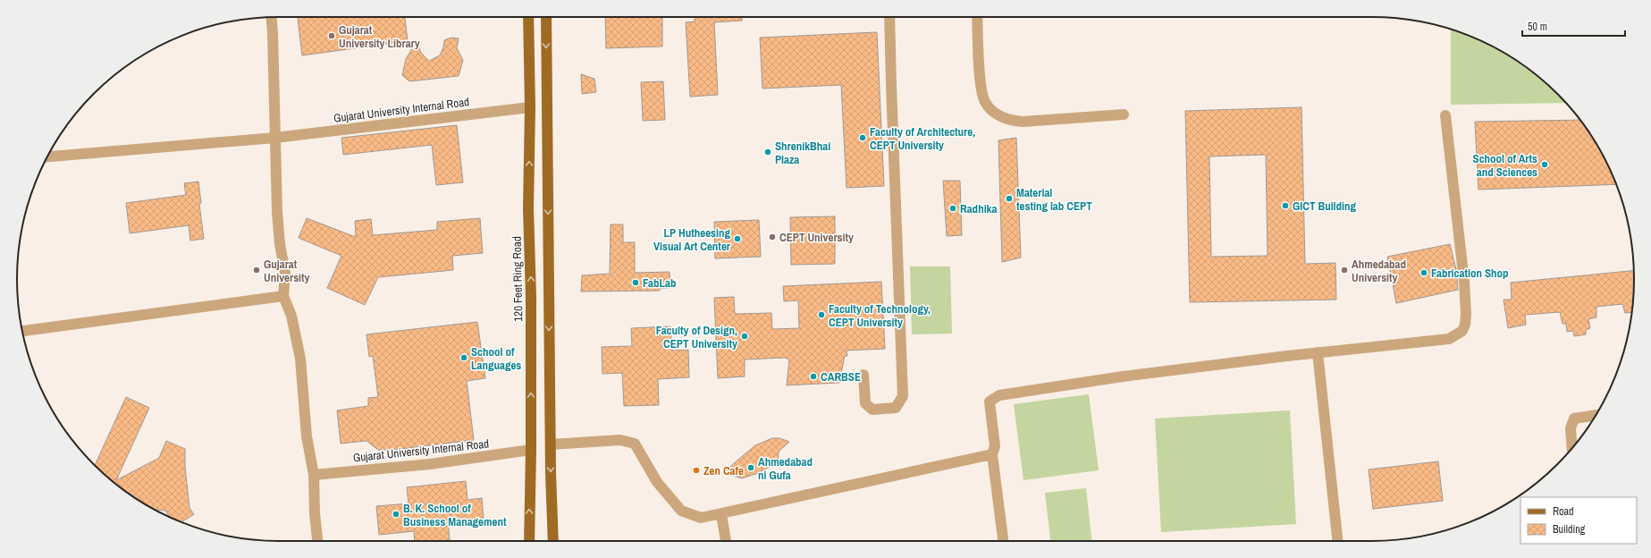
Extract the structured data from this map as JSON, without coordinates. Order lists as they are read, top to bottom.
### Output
{
  "streets": {
    "main road": ["120 Feet Ring Road"],
    "lane": ["Gujarat University Internal Road"]
  },
  "crossings": [
    ["Gujarat University Internal Road", "120 Feet Ring Road"]
  ],
  "places": [
    "Gujarat University Library",
    "Faculty of Architecture, CEPT University",
    "ShrenikBhai Plaza",
    "School of Arts and Sciences",
    "Material testing lab CEPT",
    "GICT Building",
    "Radhika",
    "CEPT University",
    "LP Hutheesing Visual Art Center",
    "Gujarat University",
    "Ahmedabad University",
    "Fabrication Shop",
    "FabLab",
    "Faculty of Technology, CEPT University",
    "Faculty of Design, CEPT University",
    "School of Languages",
    "CARBSE",
    "Ahmedabad ni Gufa",
    "Zen Cafe",
    "B. K. School of Business Management"
  ],
  "legend": ["Road", "Building"],
  "scale_bar": "50 m"
}
